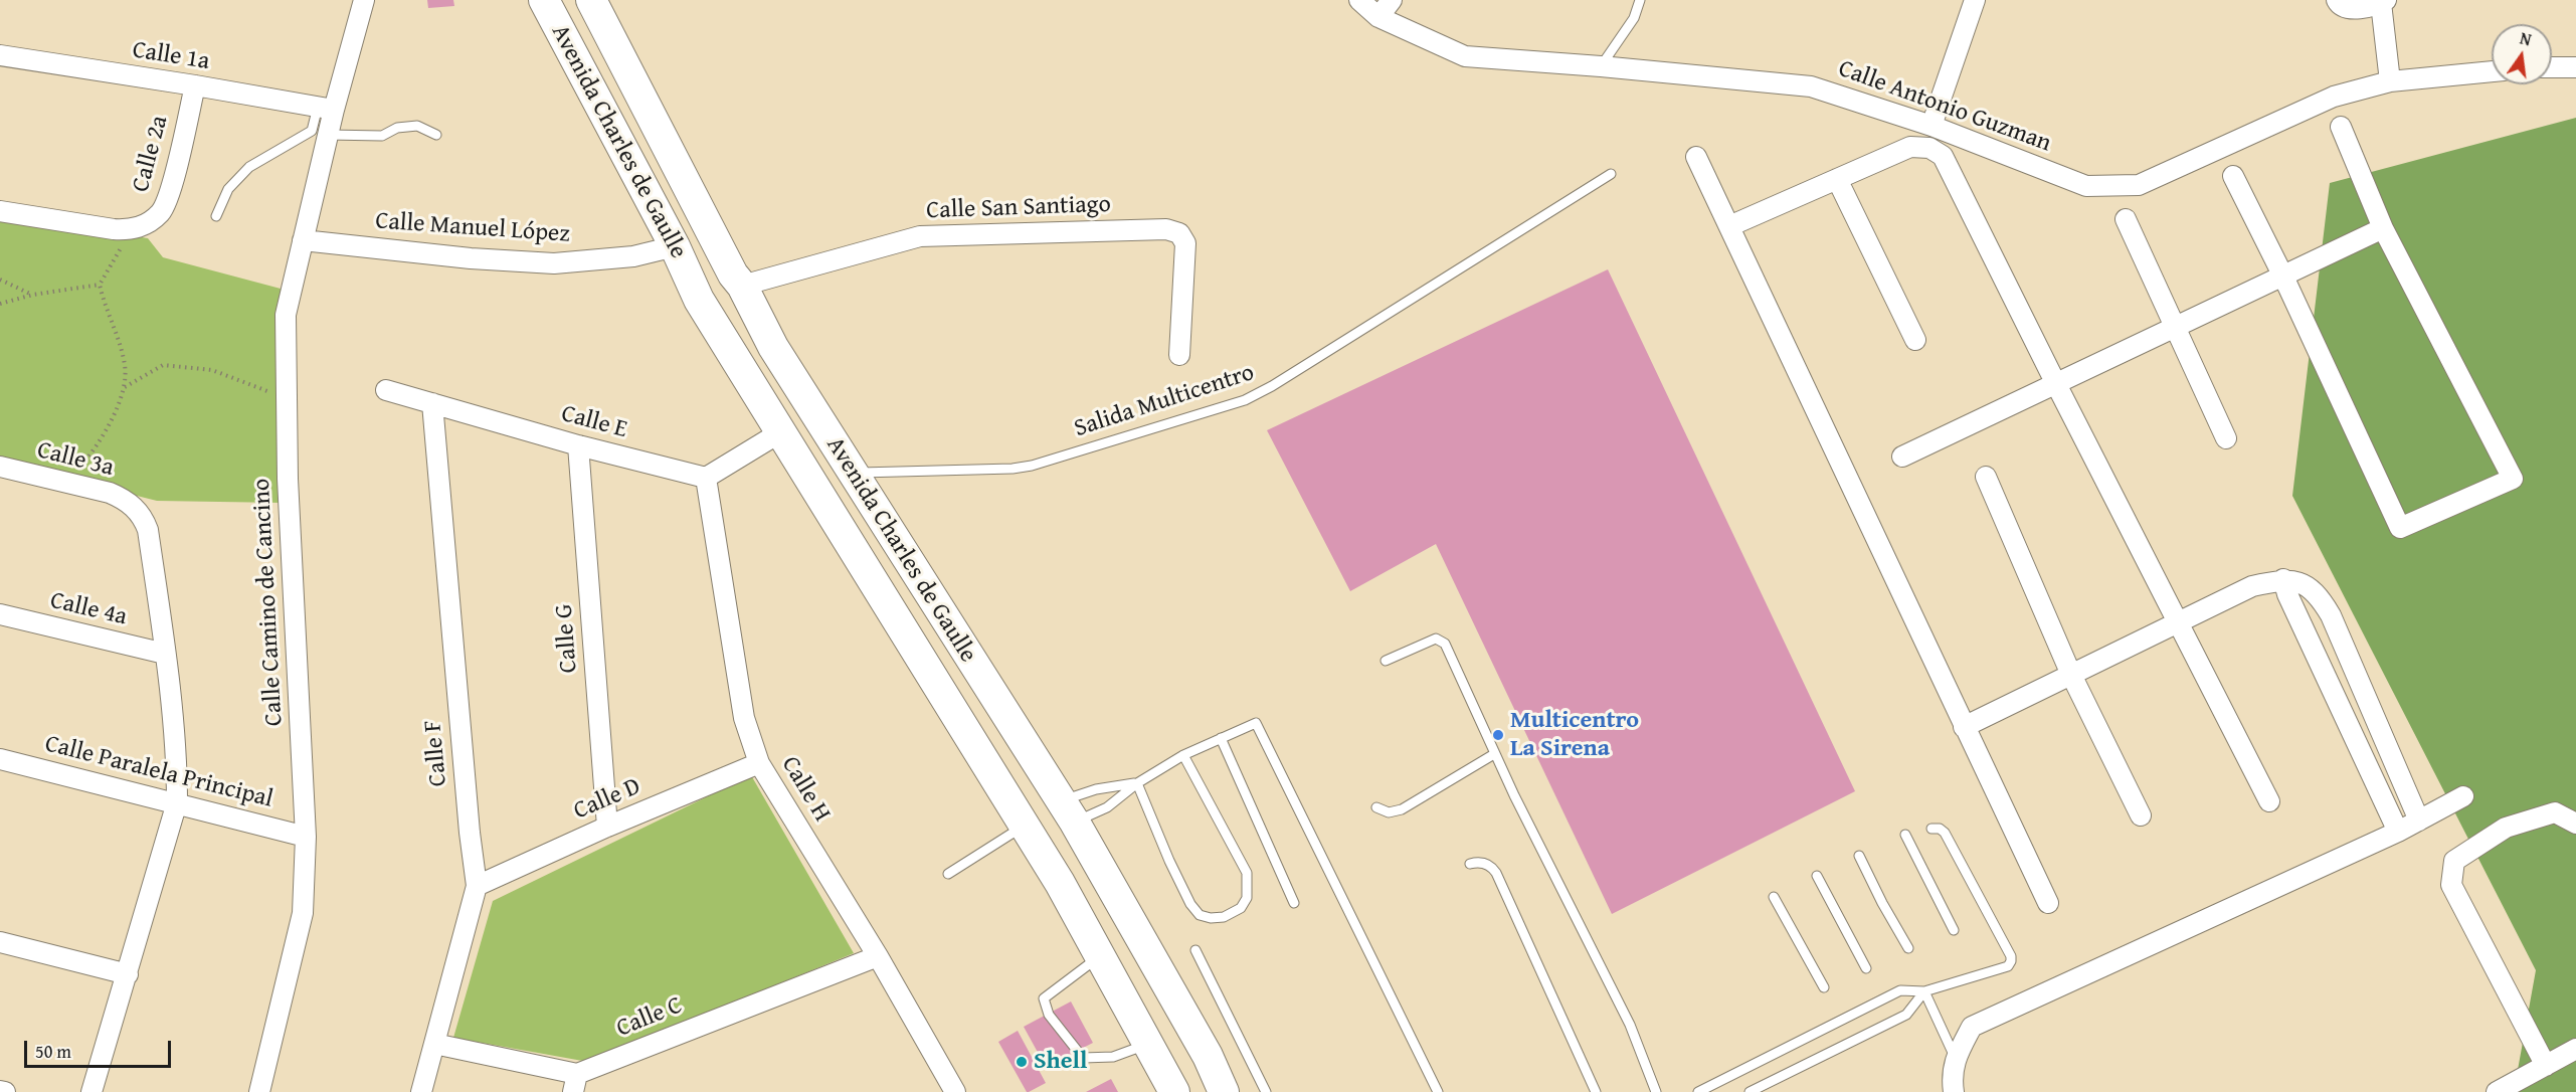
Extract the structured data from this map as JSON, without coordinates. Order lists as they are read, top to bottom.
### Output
{
  "streets": {
    "main road": ["Avenida Charles de Gaulle"],
    "street": [
      "Calle 1a",
      "Calle Antonio Guzman",
      "Calle 2a",
      "Calle San Santiago",
      "Calle Manuel López",
      "Calle E",
      "Calle 3a",
      "Calle Camino de Cancino",
      "Calle 4a",
      "Calle G",
      "Calle F",
      "Calle Paralela Principal",
      "Calle H",
      "Calle D",
      "Calle C"
    ],
    "lane": ["Salida Multicentro"]
  },
  "crossings": [
    ["Calle 1a", "Calle 2a"],
    ["Calle 1a", "Calle Camino de Cancino"],
    ["Avenida Charles de Gaulle", "Calle San Santiago"],
    ["Avenida Charles de Gaulle", "Calle Manuel López"],
    ["Avenida Charles de Gaulle", "Salida Multicentro"],
    ["Calle Manuel López", "Calle Camino de Cancino"],
    ["Calle E", "Calle G"],
    ["Calle E", "Calle F"],
    ["Calle E", "Calle H"],
    ["Calle 3a", "Calle 4a"],
    ["Calle Camino de Cancino", "Calle Paralela Principal"],
    ["Calle G", "Calle D"],
    ["Calle F", "Calle D"],
    ["Calle F", "Calle C"],
    ["Calle H", "Calle D"],
    ["Calle H", "Calle C"]
  ],
  "places": ["Multicentro La Sirena", "Shell"],
  "scale_bar": "50 m",
  "north": "top"
}
